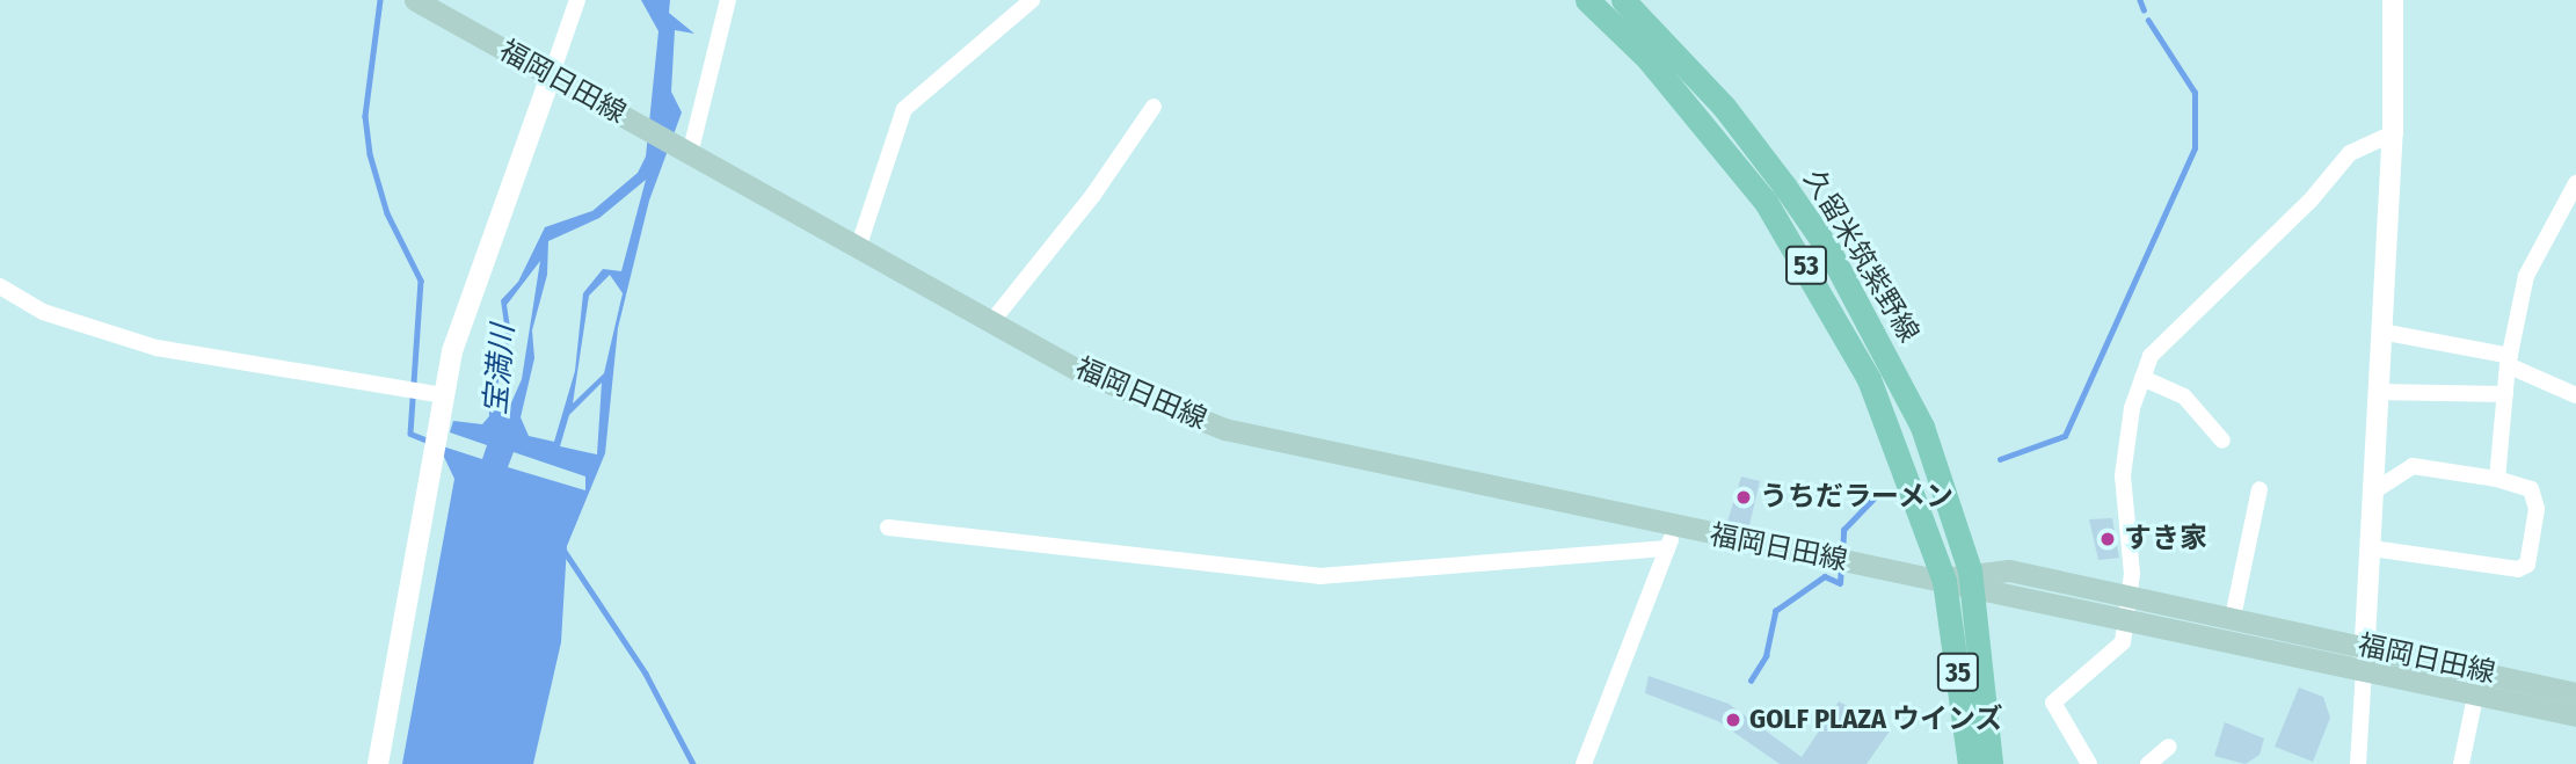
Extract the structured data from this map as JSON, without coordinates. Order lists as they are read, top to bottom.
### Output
{
  "streets": {
    "main road": [
      "福岡日田線",
      "久留米筑紫野線",
      "53",
      "35"
    ]
  },
  "crossings": [
    ["福岡日田線", "久留米筑紫野線"],
    ["福岡日田線", "35"],
    ["久留米筑紫野線", "35"]
  ],
  "water": ["宝満川"],
  "places": ["うちだラーメン", "すき家", "GOLF PLAZA ウインズ"]
}
